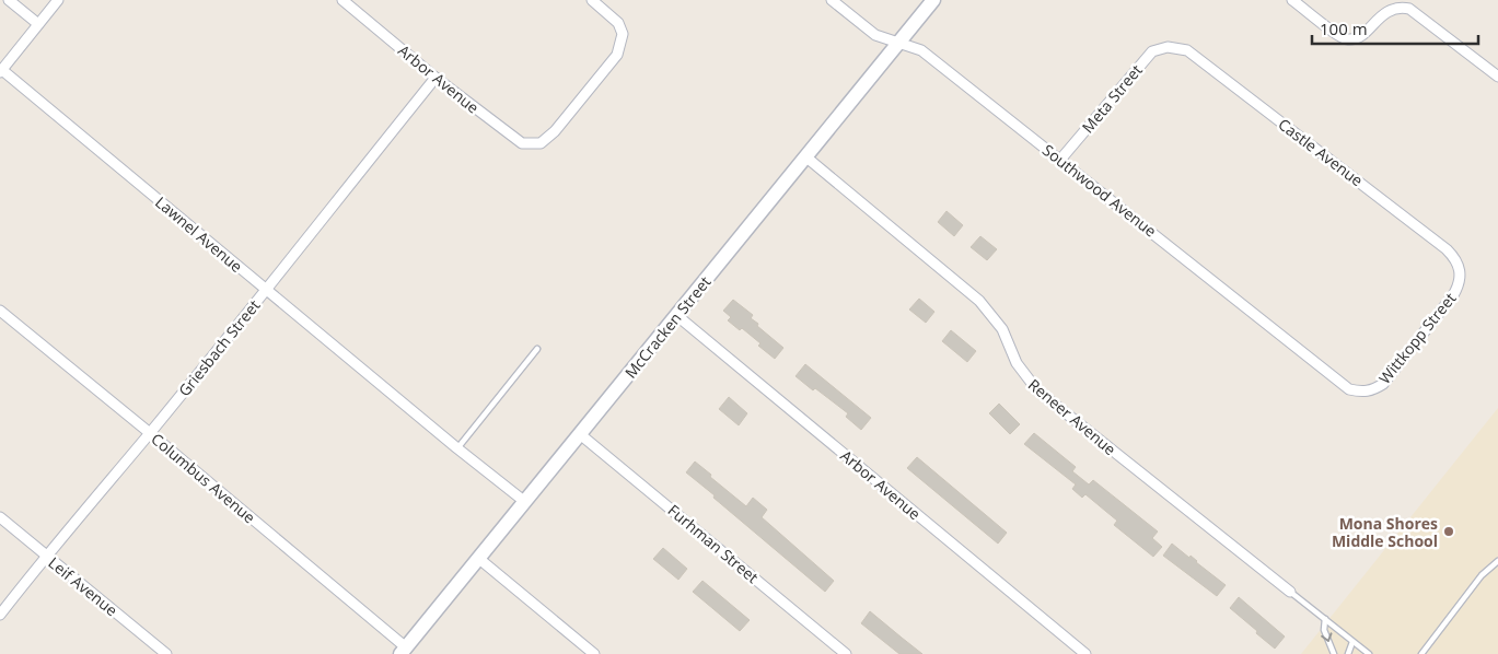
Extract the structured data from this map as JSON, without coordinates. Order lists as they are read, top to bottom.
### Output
{
  "streets": {
    "street": [
      "Arbor Avenue",
      "Meta Street",
      "Castle Avenue",
      "Southwood Avenue",
      "Lawnel Avenue",
      "McCracken Street",
      "Wittkopp Street",
      "Griesbach Street",
      "Reneer Avenue",
      "Columbus Avenue",
      "Furhman Street",
      "Leif Avenue"
    ]
  },
  "crossings": [
    ["Arbor Avenue", "McCracken Street"],
    ["Arbor Avenue", "Griesbach Street"],
    ["Meta Street", "Castle Avenue"],
    ["Meta Street", "Southwood Avenue"],
    ["Castle Avenue", "Wittkopp Street"],
    ["Southwood Avenue", "McCracken Street"],
    ["Southwood Avenue", "Wittkopp Street"],
    ["Lawnel Avenue", "McCracken Street"],
    ["Lawnel Avenue", "Griesbach Street"],
    ["McCracken Street", "Reneer Avenue"],
    ["McCracken Street", "Columbus Avenue"],
    ["McCracken Street", "Furhman Street"],
    ["Griesbach Street", "Columbus Avenue"],
    ["Griesbach Street", "Leif Avenue"]
  ],
  "places": ["Mona Shores Middle School"],
  "scale_bar": "100 m"
}
